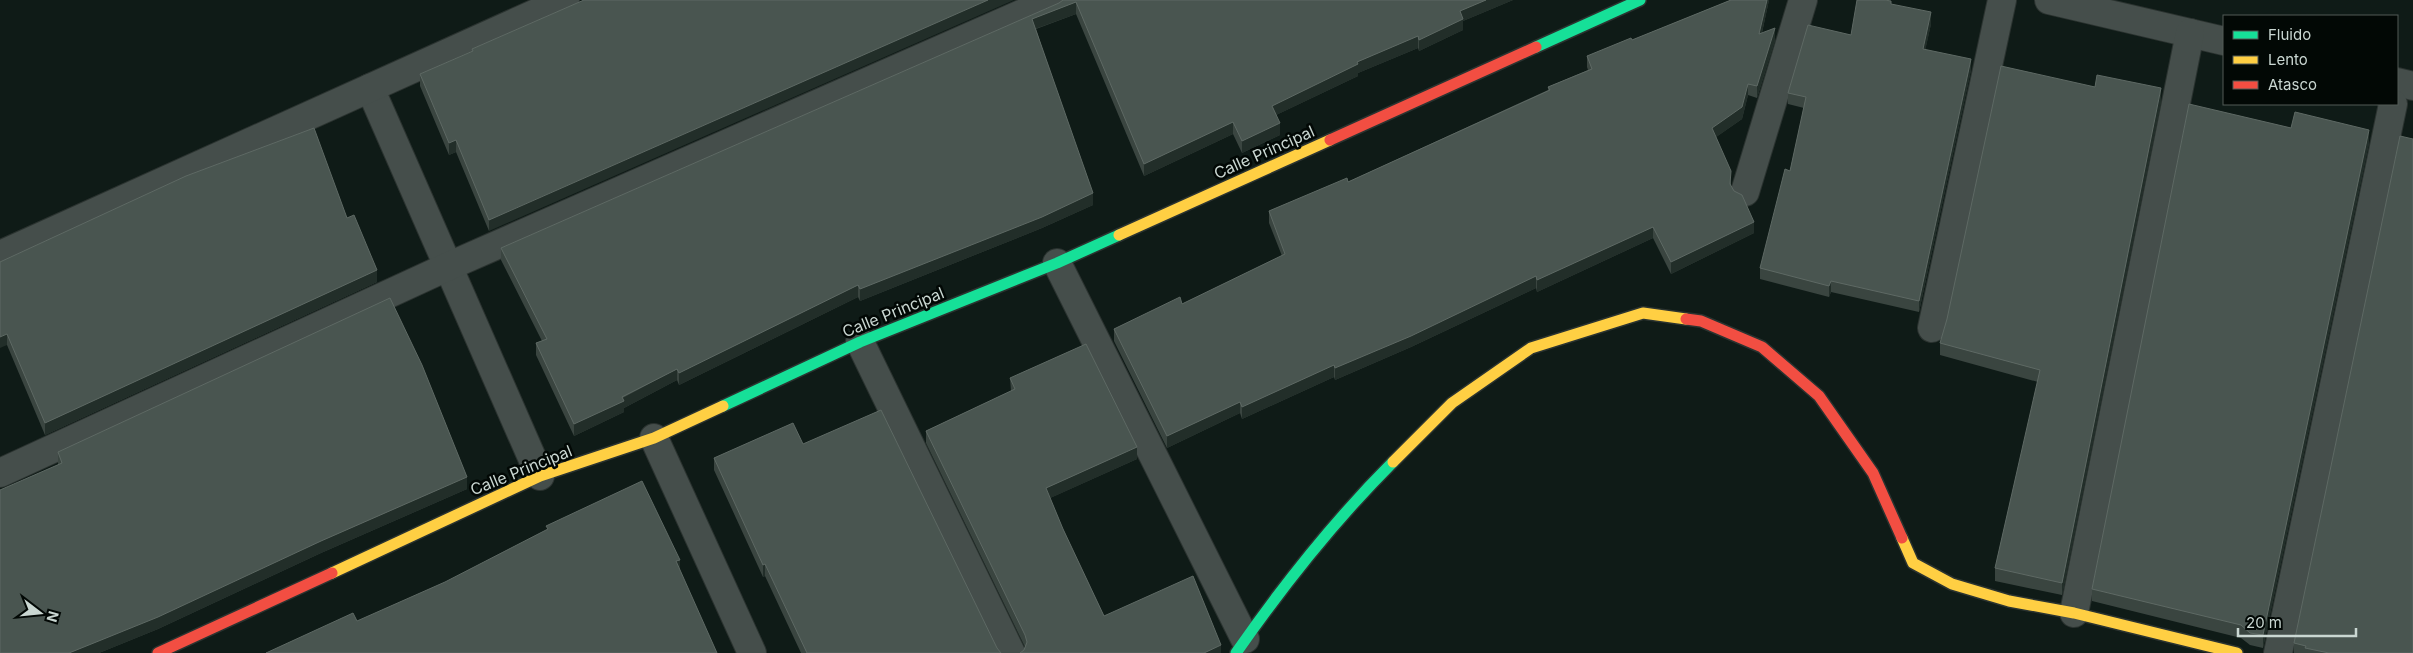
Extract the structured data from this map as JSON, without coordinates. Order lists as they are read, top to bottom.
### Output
{
  "streets": {
    "street": ["Calle Principal"]
  },
  "legend": ["Fluido", "Lento", "Atasco"],
  "scale_bar": "20 m",
  "north": "right"
}
